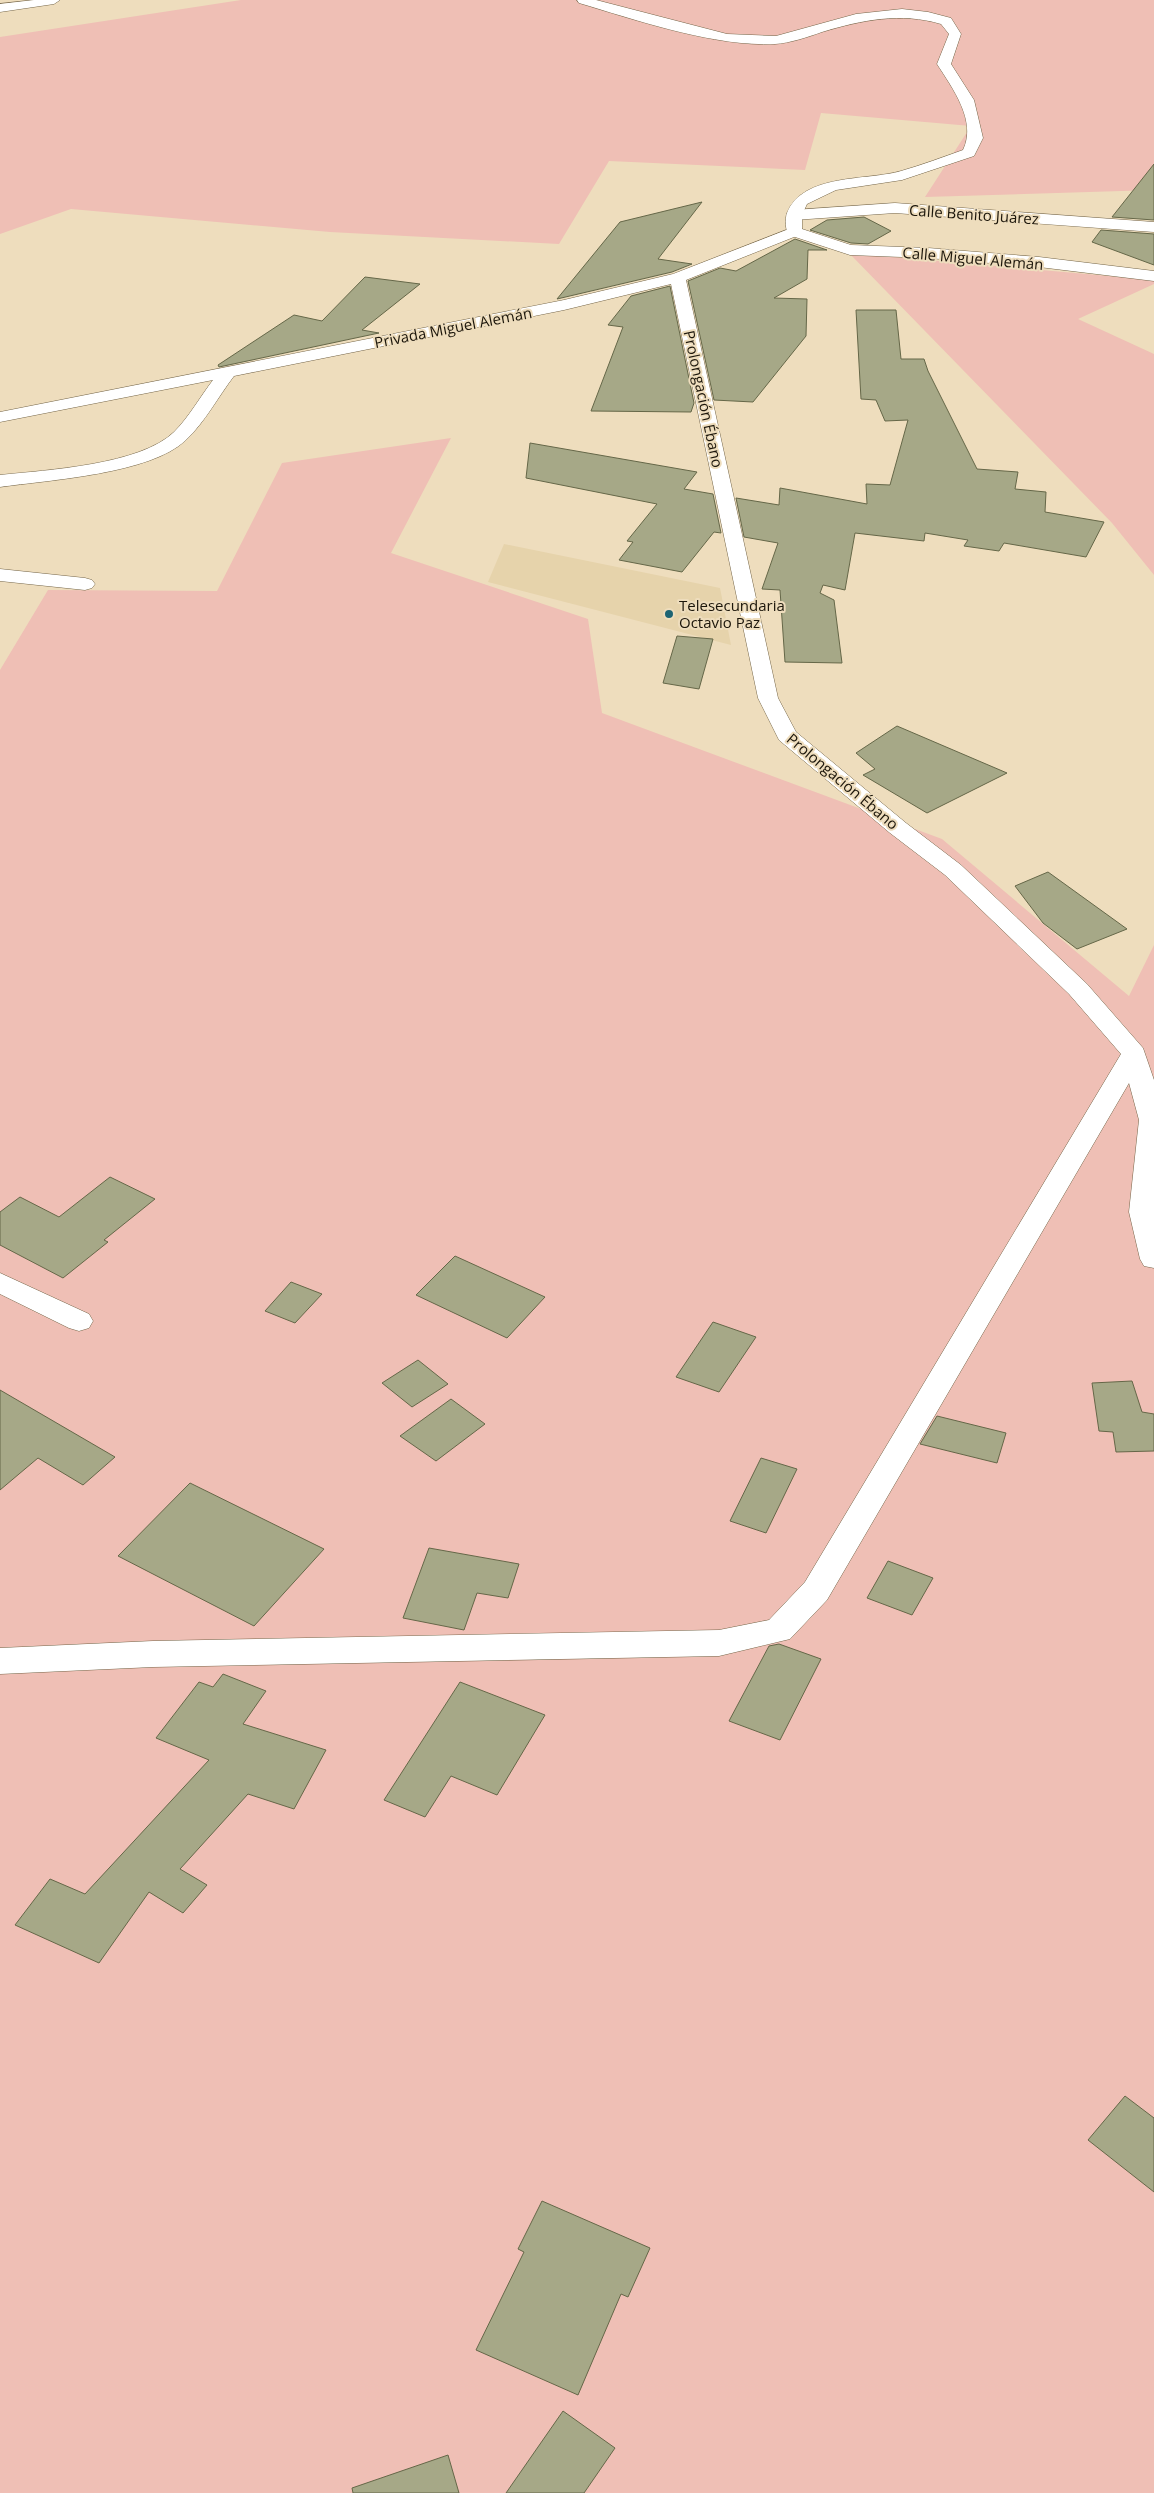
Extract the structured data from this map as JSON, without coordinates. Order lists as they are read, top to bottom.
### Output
{
  "streets": {
    "street": [
      "Calle Benito Juárez",
      "Calle Miguel Alemán",
      "Privada Miguel Alemán",
      "Prolongación Ébano"
    ]
  },
  "crossings": [
    ["Privada Miguel Alemán", "Prolongación Ébano"]
  ],
  "places": ["Telesecundaria Octavio Paz"]
}
